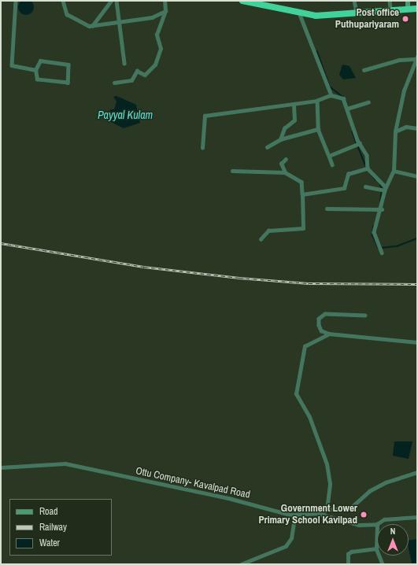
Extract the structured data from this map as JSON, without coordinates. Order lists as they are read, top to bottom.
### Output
{
  "streets": {
    "street": ["Ottu Company- Kavalpad Road"]
  },
  "water": ["Payyal Kulam"],
  "places": ["Post office Puthupariyaram", "Government Lower Primary School Kavilpad"],
  "legend": ["Road", "Railway", "Water"],
  "north": "top"
}
